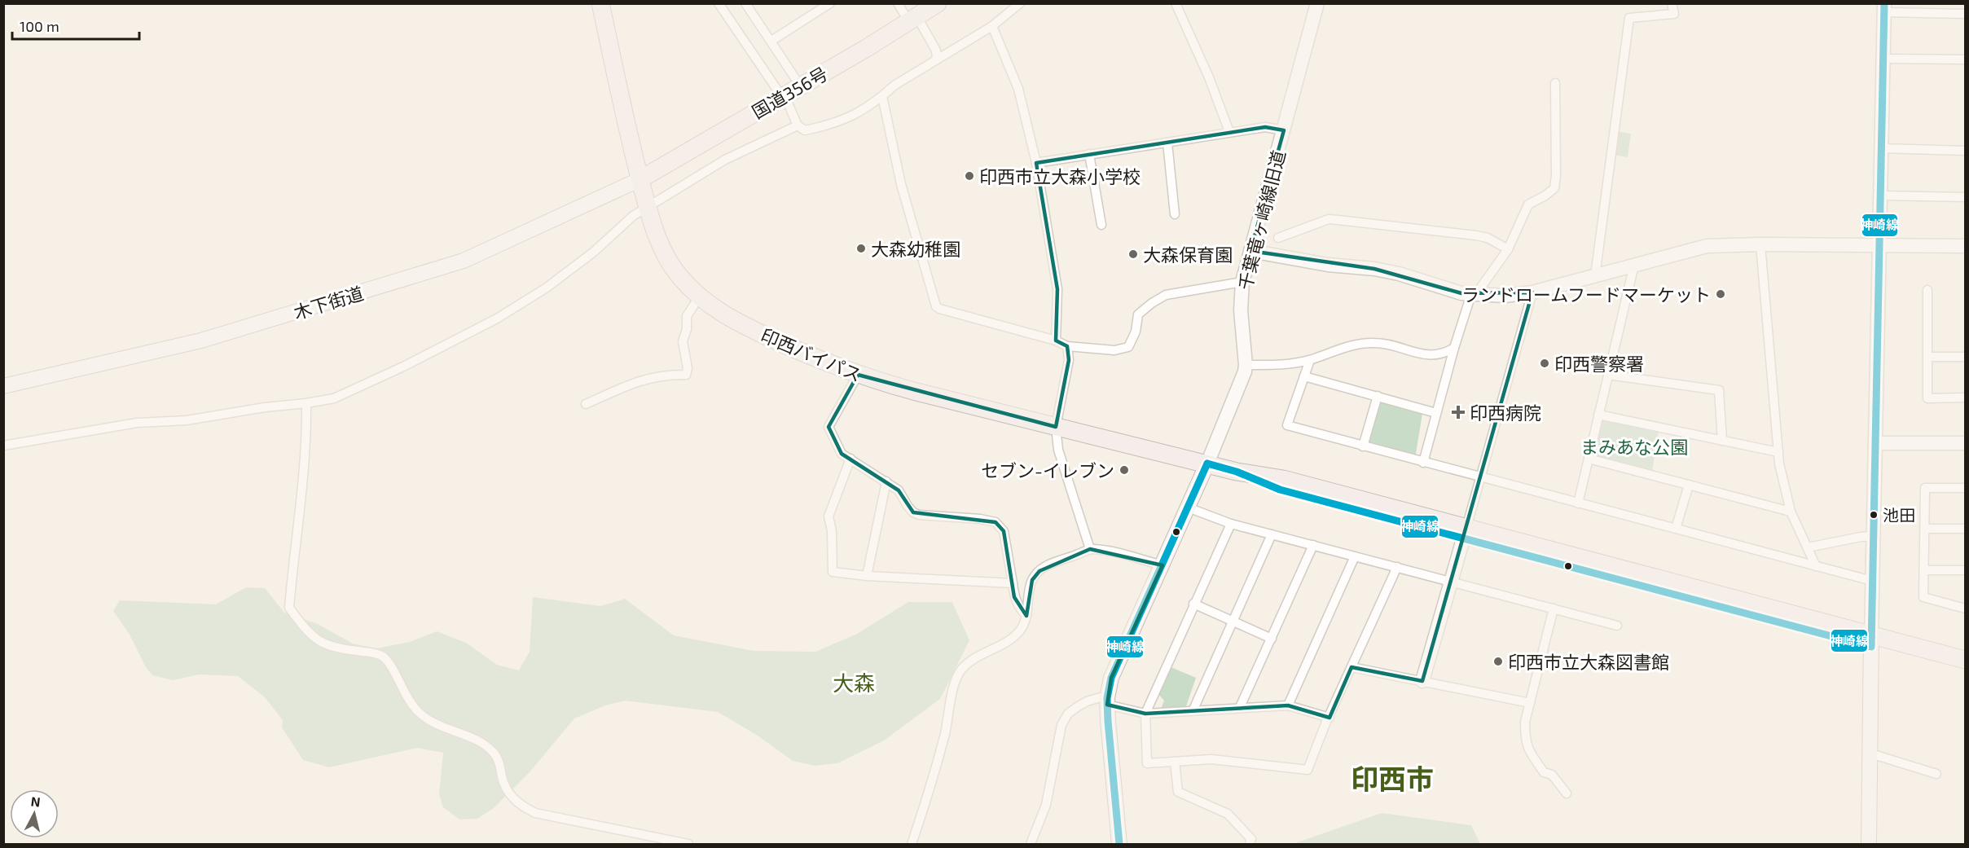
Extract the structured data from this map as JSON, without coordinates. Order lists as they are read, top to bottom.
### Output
{
  "streets": {
    "highway": ["国道356号", "印西バイパス"],
    "main road": ["木下街道"],
    "street": ["千葉竜ヶ崎線旧道"]
  },
  "crossings": [
    ["国道356号", "木下街道"],
    ["国道356号", "印西バイパス"],
    ["千葉竜ヶ崎線旧道", "印西バイパス"],
    ["木下街道", "印西バイパス"]
  ],
  "districts": ["大森", "印西市"],
  "parks": ["まみあな公園"],
  "places": {
    "other": [
      "印西市立大森小学校",
      "大森幼稚園",
      "大森保育園",
      "ランドロームフードマーケット",
      "印西警察署",
      "セブン-イレブン",
      "池田",
      "印西市立大森図書館"
    ],
    "health": ["印西病院"]
  },
  "lines": ["transit line 神崎線"],
  "scale_bar": "100 m",
  "north": "top"
}
